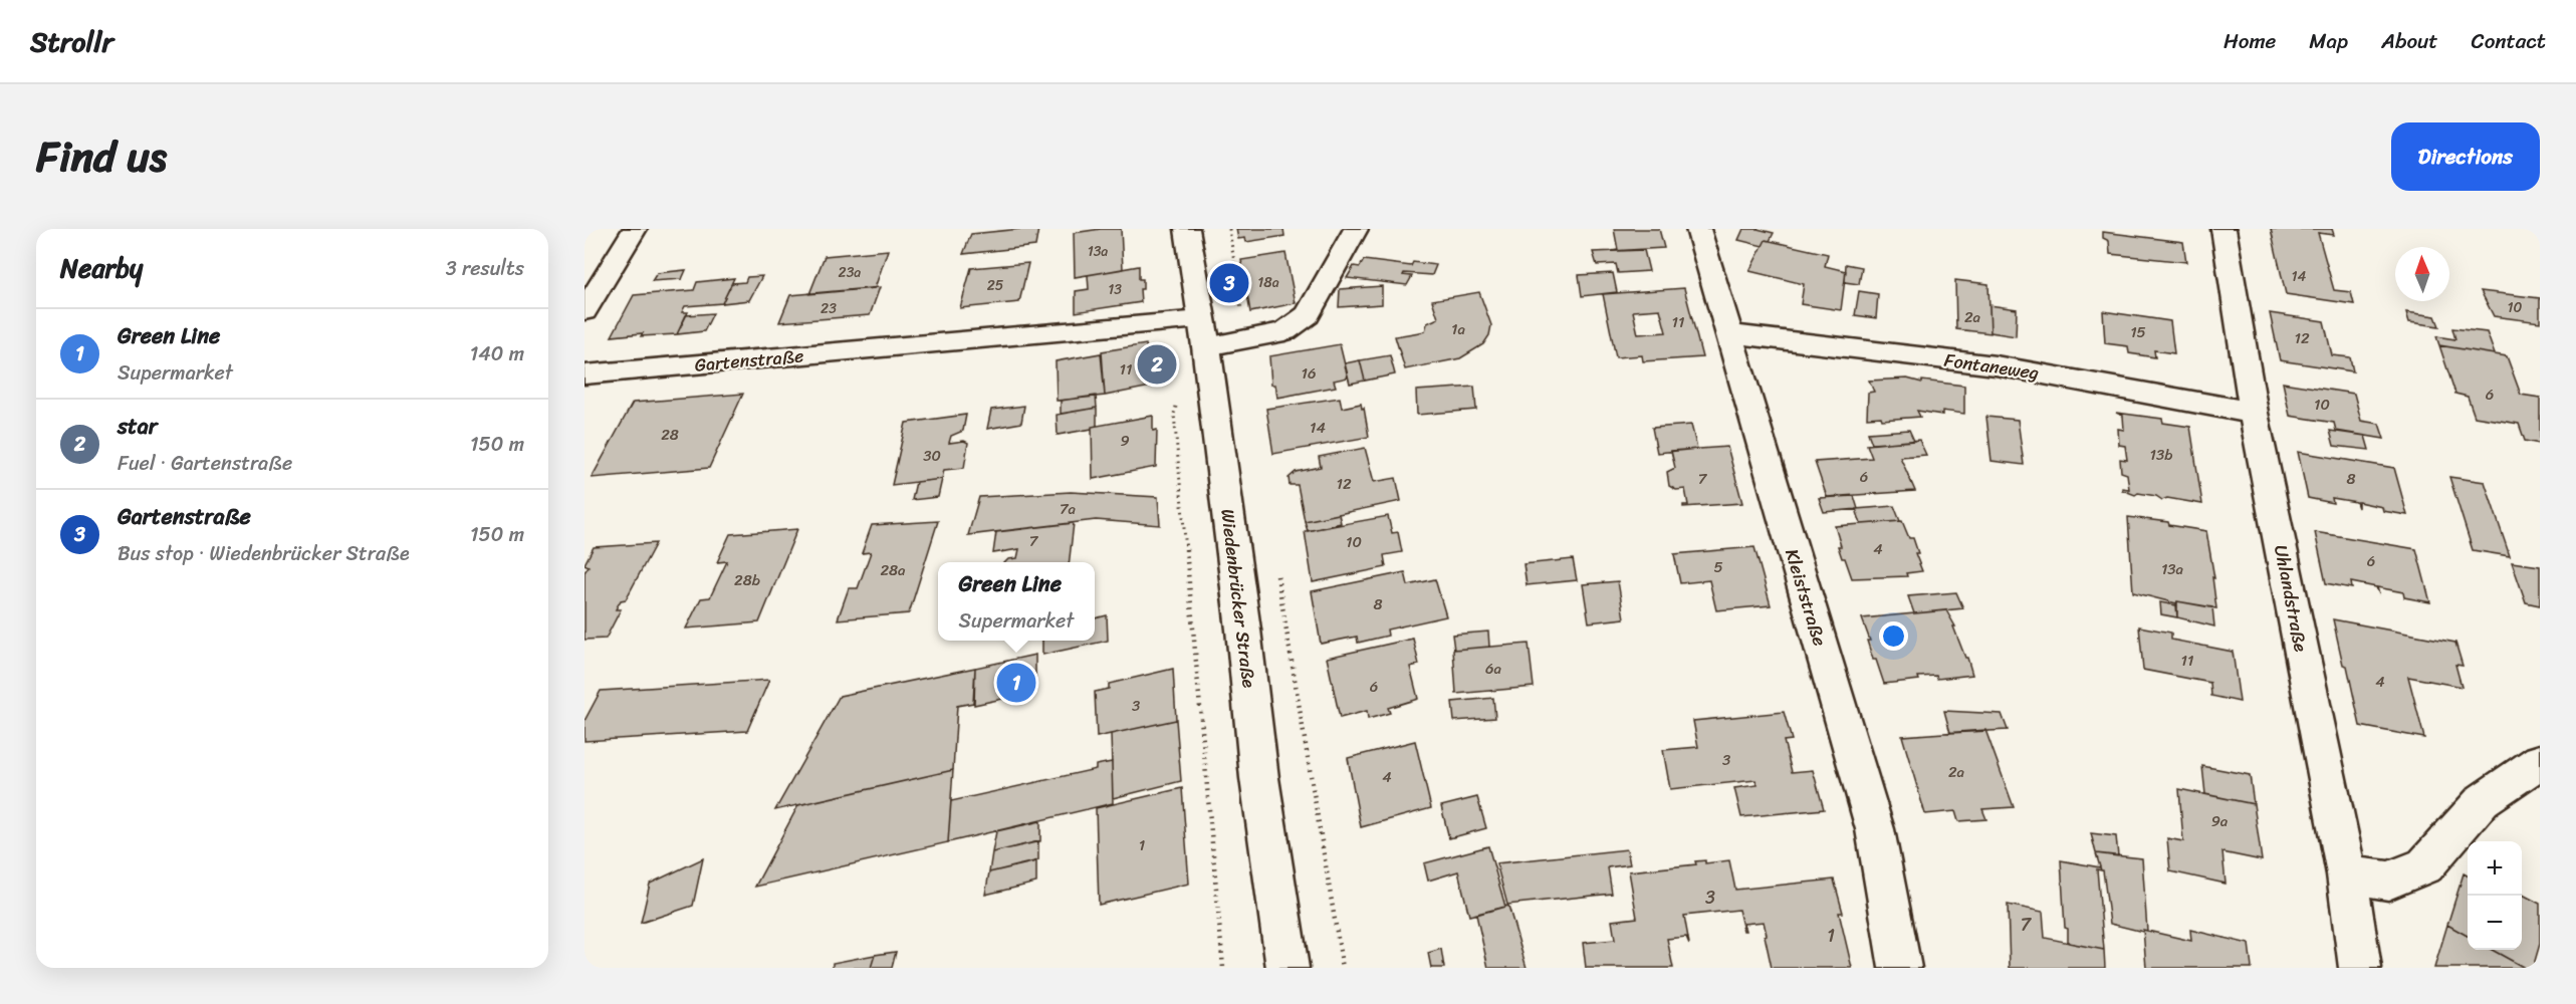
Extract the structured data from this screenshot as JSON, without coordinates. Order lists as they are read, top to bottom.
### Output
{
  "streets": {
    "street": [
      "Gartenstraße",
      "Fontaneweg",
      "Kleiststraße",
      "Wiedenbrücker Straße",
      "Uhlandstraße"
    ]
  },
  "crossings": [
    ["Gartenstraße", "Wiedenbrücker Straße"],
    ["Fontaneweg", "Kleiststraße"],
    ["Fontaneweg", "Uhlandstraße"]
  ],
  "house_numbers": [
    "13a",
    "23a",
    "14",
    "18a",
    "25",
    "13",
    "10",
    "23",
    "2a",
    "11",
    "1a",
    "15",
    "12",
    "11",
    "16",
    "6",
    "10",
    "14",
    "28",
    "9",
    "13b",
    "30",
    "6",
    "7",
    "8",
    "12",
    "7a",
    "7",
    "10",
    "4",
    "6",
    "5",
    "13a",
    "28a",
    "28b",
    "8",
    "11",
    "6a",
    "4",
    "6",
    "3",
    "3",
    "2a",
    "4",
    "9a",
    "1",
    "3",
    "7",
    "1"
  ],
  "north": "top",
  "page": {
    "header": "Strollr",
    "nav": [
      "Home",
      "Map",
      "About",
      "Contact"
    ],
    "title": "Find us",
    "buttons": "Directions",
    "heading": ["Nearby", "3 results"],
    "pins": ["3", "2", "1"],
    "list": [
      {
        "mark": "1",
        "name": "Green Line",
        "note": "Supermarket",
        "value": "140 m"
      },
      {
        "mark": "2",
        "name": "star",
        "note": "Fuel · Gartenstraße",
        "value": "150 m"
      },
      {
        "mark": "3",
        "name": "Gartenstraße",
        "note": "Bus stop · Wiedenbrücker Straße",
        "value": "150 m"
      }
    ],
    "popup": ["Green Line", "Supermarket"],
    "map_buttons": ["+", "−"]
  }
}
